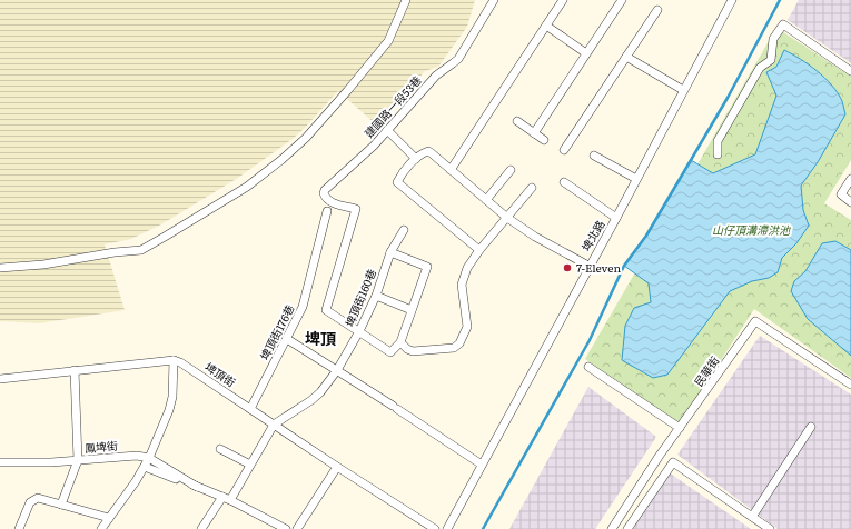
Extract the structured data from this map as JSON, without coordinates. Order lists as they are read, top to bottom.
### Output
{
  "streets": {
    "street": [
      "建國路一段53巷",
      "埤北路",
      "埤頂街160巷",
      "埤頂街176巷",
      "民華街",
      "埤頂街",
      "鳳埤街"
    ]
  },
  "crossings": [
    ["建國路一段53巷", "埤頂街160巷"],
    ["埤頂街160巷", "埤頂街"],
    ["埤頂街176巷", "埤頂街"]
  ],
  "districts": ["埤頂"],
  "parks": ["山仔頂溝滯洪池"],
  "places": ["7-Eleven"]
}
